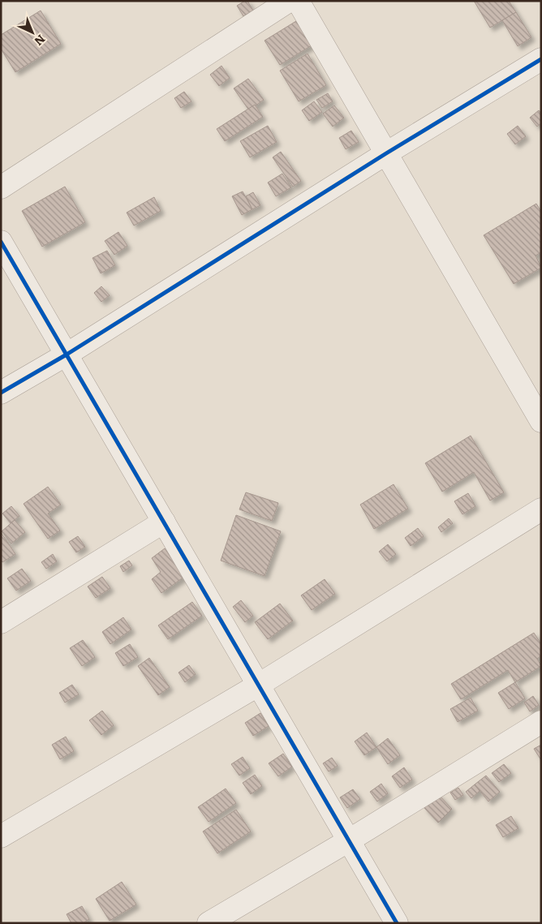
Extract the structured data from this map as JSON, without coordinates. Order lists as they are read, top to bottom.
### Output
{
  "north": "bottom right"
}
